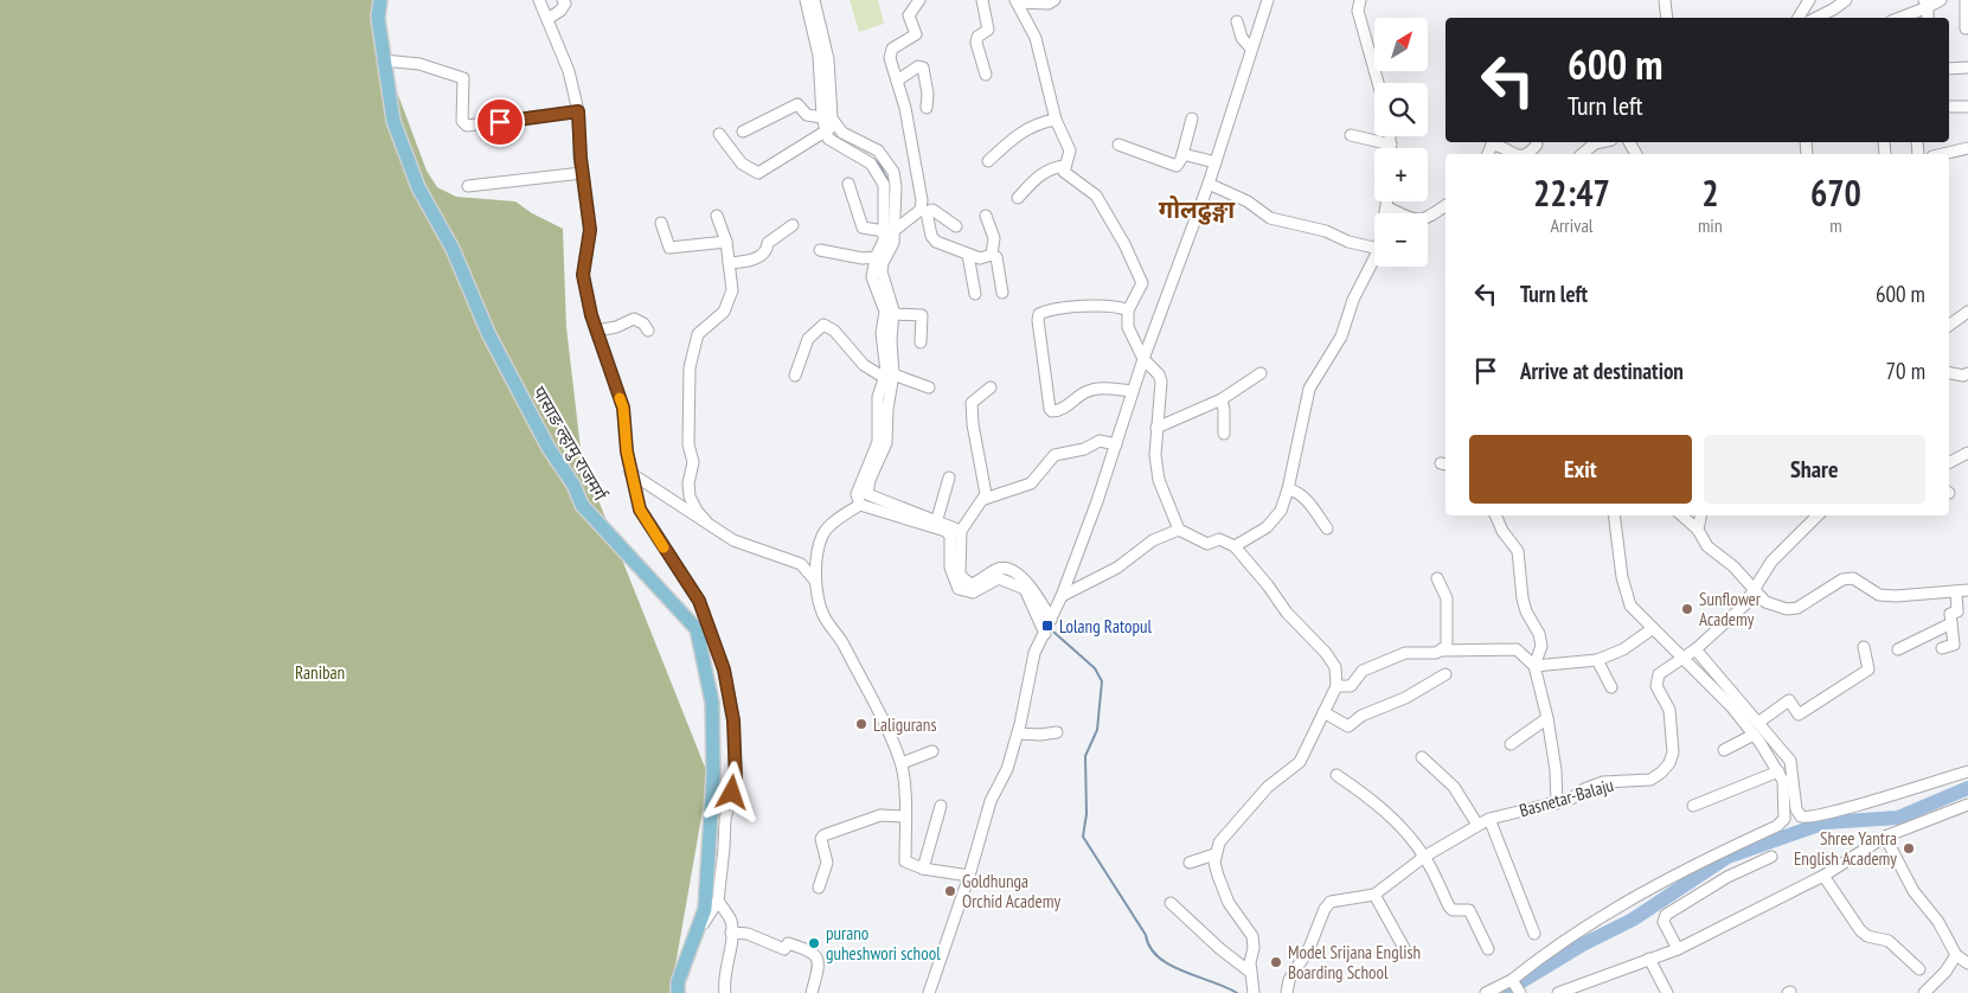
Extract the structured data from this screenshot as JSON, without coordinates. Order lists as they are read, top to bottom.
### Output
{
  "streets": {
    "main road": ["पासाङ ल्हामु राजमर्ग"],
    "street": ["Basnetar-Balaju"]
  },
  "districts": ["गोलढुङ्गा"],
  "parks": ["Raniban"],
  "places": {
    "other": [
      "Sunflower Academy",
      "Laligurans",
      "Shree Yantra English Academy",
      "Goldhunga Orchid Academy",
      "purano guheshwori school",
      "Model Srijana English Boarding School"
    ],
    "transit": ["Lolang Ratopul"]
  },
  "north": "top right",
  "page": {
    "map_buttons": ["+", "−"],
    "turn": ["600 m", "Turn left"],
    "eta": [
      "22:47",
      "Arrival",
      "2",
      "min",
      "670",
      "m"
    ],
    "list": [
      {
        "name": "Turn left",
        "value": "600 m"
      },
      {
        "name": "Arrive at destination",
        "value": "70 m"
      }
    ],
    "buttons": ["Exit", "Share"]
  }
}
